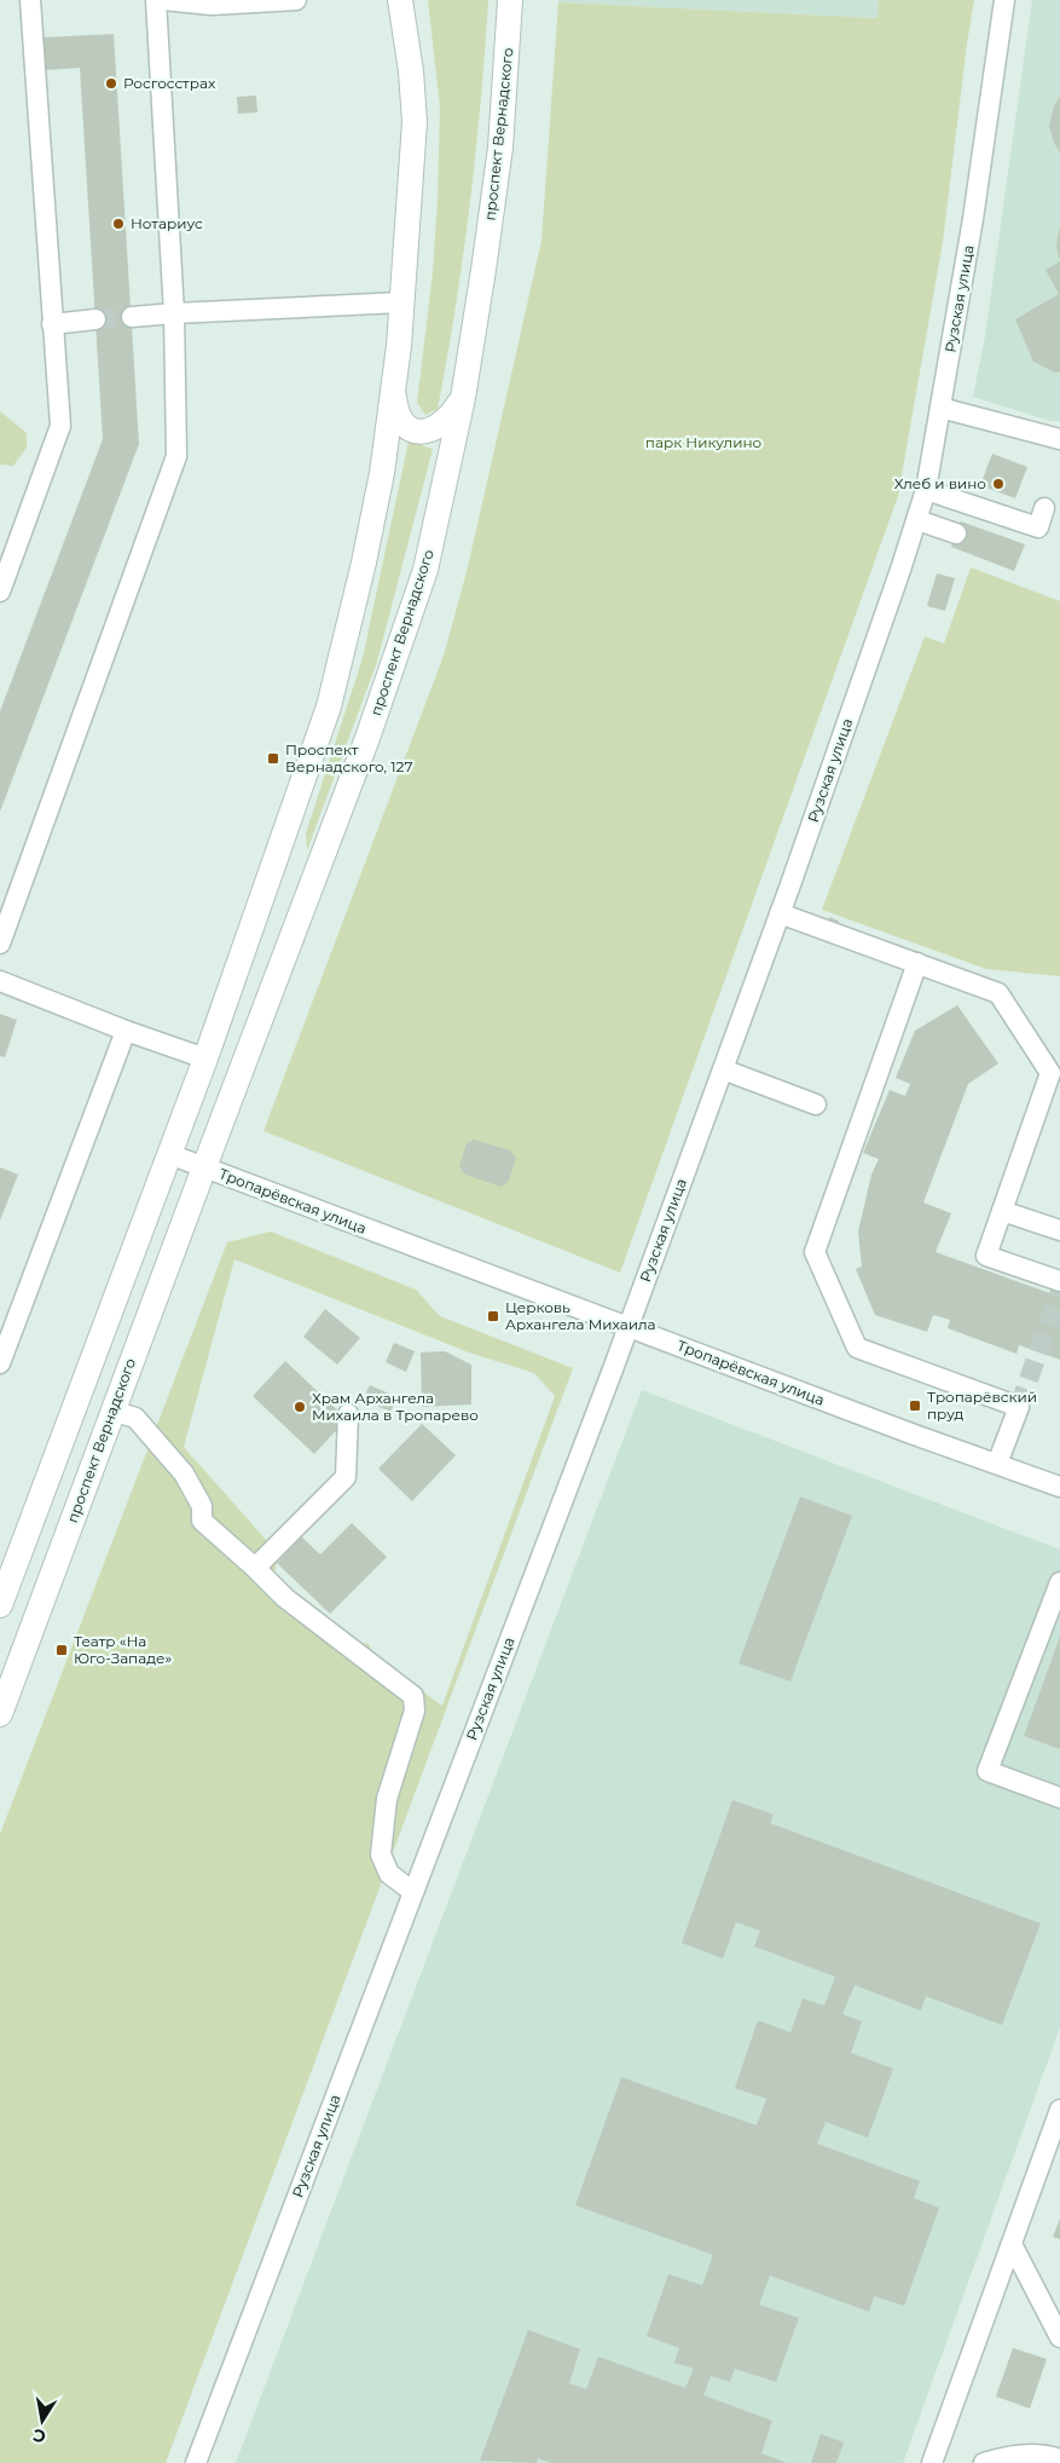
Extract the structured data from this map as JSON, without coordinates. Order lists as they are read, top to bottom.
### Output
{
  "streets": {
    "main road": ["проспект Вернадского"],
    "street": ["Рузская улица", "Тропарёвская улица"]
  },
  "crossings": [
    ["проспект Вернадского", "Тропарёвская улица"],
    ["Рузская улица", "Тропарёвская улица"]
  ],
  "parks": ["парк Никулино"],
  "places": {
    "other": [
      "Росгосстрах",
      "Нотариус",
      "Хлеб и вино",
      "Храм Архангела Михаила в Тропарево"
    ],
    "transit": [
      "Проспект Вернадского, 127",
      "Церковь Архангела Михаила",
      "Тропарёвский пруд",
      "Театр «На Юго-Западе»"
    ]
  },
  "north": "bottom"
}
